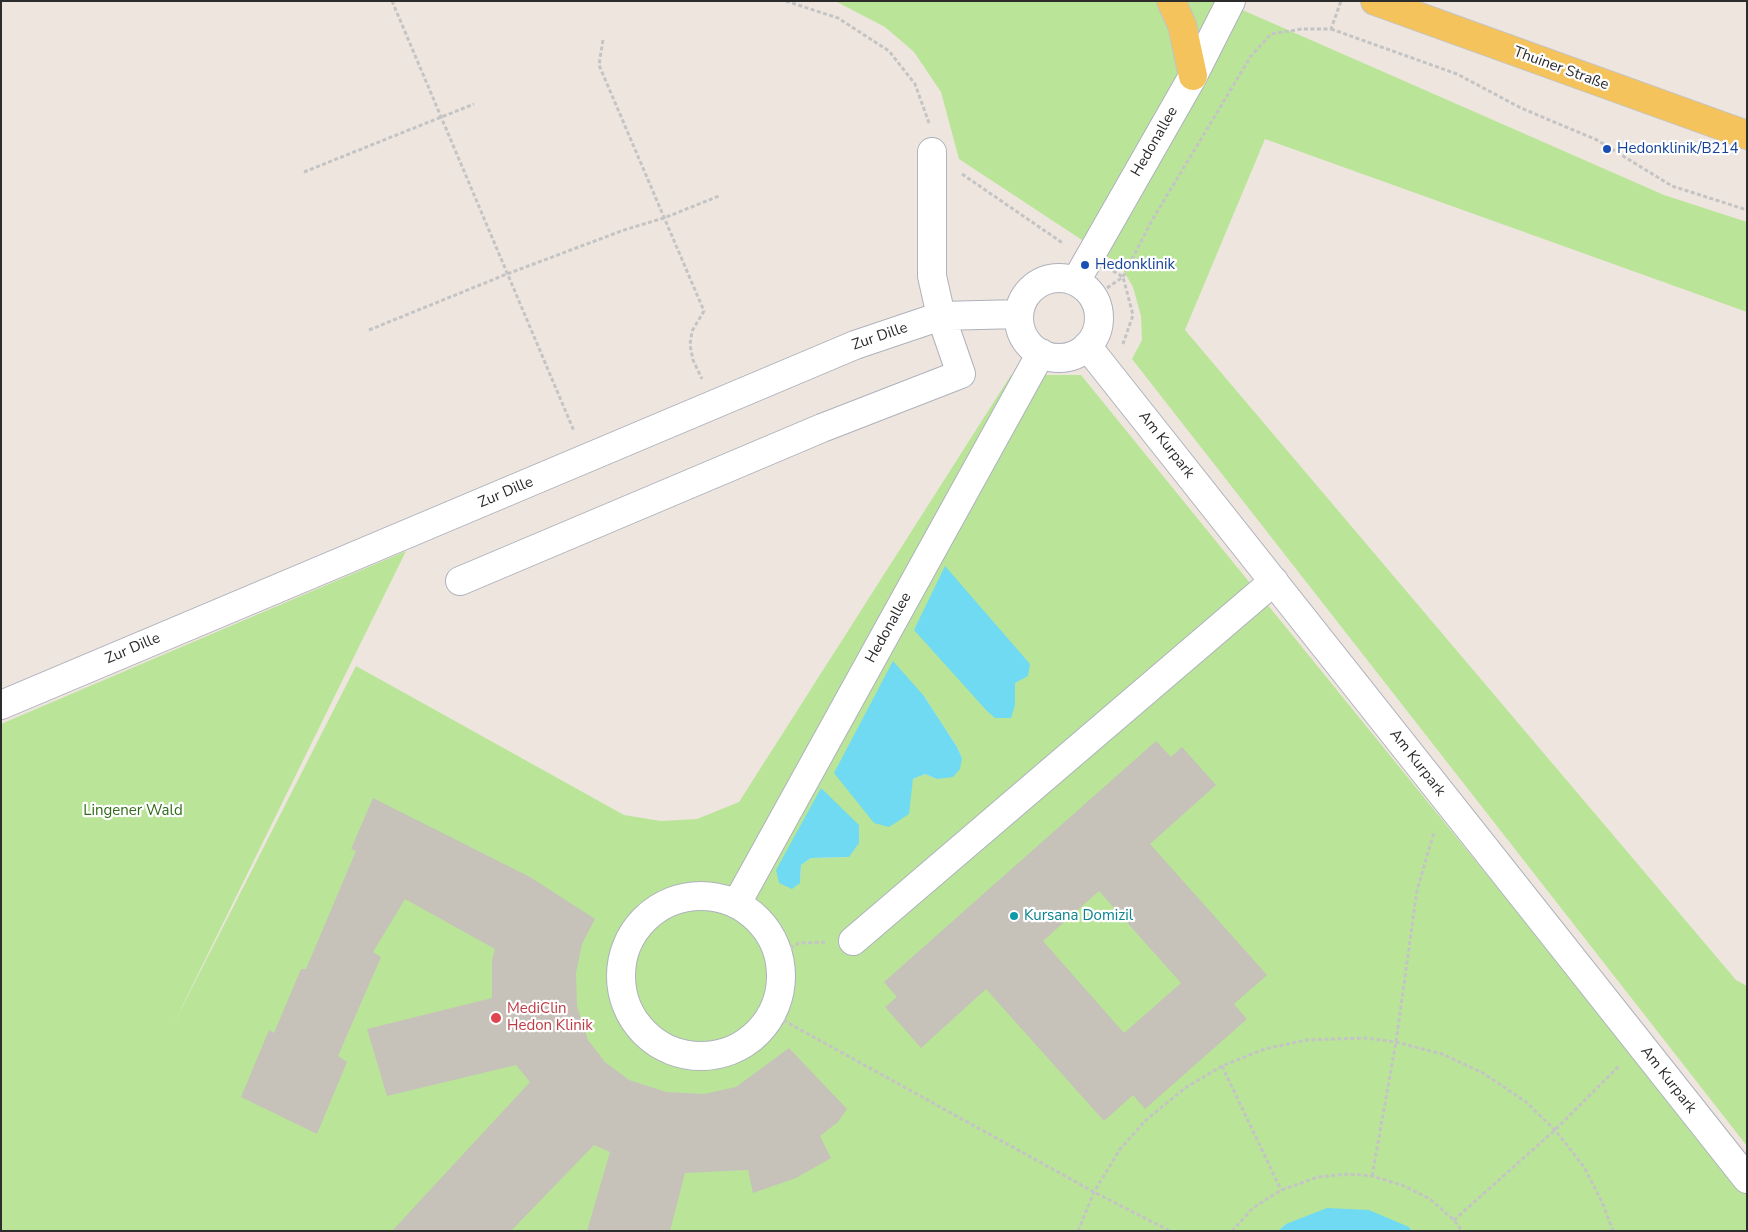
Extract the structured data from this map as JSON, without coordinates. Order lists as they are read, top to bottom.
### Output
{
  "streets": {
    "main road": ["Thuiner Straße"],
    "street": ["Hedonallee", "Zur Dille", "Am Kurpark"]
  },
  "crossings": [
    ["Hedonallee", "Zur Dille"],
    ["Hedonallee", "Am Kurpark"],
    ["Zur Dille", "Am Kurpark"]
  ],
  "parks": ["Lingener Wald"],
  "places": [
    "Hedonklinik/B214",
    "Hedonklinik",
    "Kursana Domizil",
    "MediClin Hedon Klinik"
  ]
}
